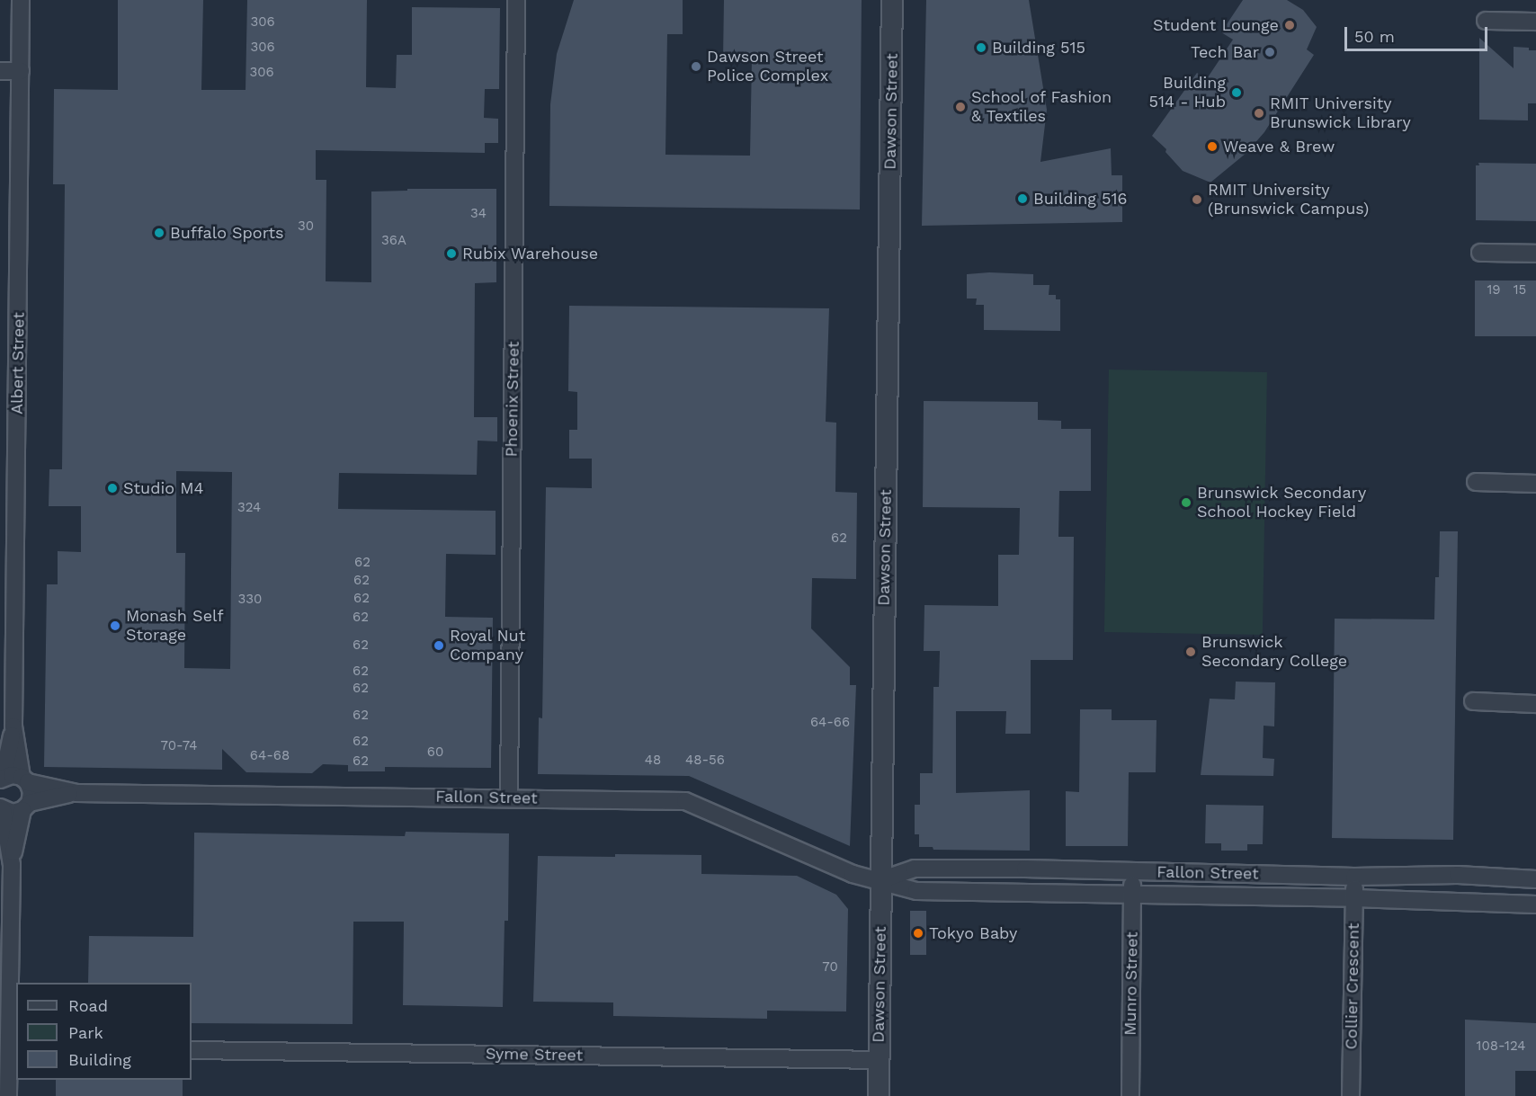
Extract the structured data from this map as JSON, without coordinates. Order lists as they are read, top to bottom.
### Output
{
  "streets": {
    "street": [
      "Dawson Street",
      "Albert Street",
      "Phoenix Street",
      "Fallon Street",
      "Munro Street",
      "Collier Crescent",
      "Syme Street"
    ]
  },
  "crossings": [
    ["Dawson Street", "Fallon Street"],
    ["Dawson Street", "Syme Street"],
    ["Albert Street", "Fallon Street"],
    ["Phoenix Street", "Fallon Street"],
    ["Fallon Street", "Munro Street"],
    ["Fallon Street", "Collier Crescent"]
  ],
  "places": [
    "Student Lounge",
    "Building 515",
    "Tech Bar",
    "Dawson Street Police Complex",
    "Building 514 - Hub",
    "School of Fashion & Textiles",
    "RMIT University Brunswick Library",
    "Weave & Brew",
    "Building 516",
    "RMIT University (Brunswick Campus)",
    "Buffalo Sports",
    "Rubix Warehouse",
    "Studio M4",
    "Brunswick Secondary School Hockey Field",
    "Monash Self Storage",
    "Royal Nut Company",
    "Brunswick Secondary College",
    "Tokyo Baby"
  ],
  "house_numbers": [
    "306",
    "306",
    "306",
    "34",
    "30",
    "36A",
    "19",
    "15",
    "324",
    "62",
    "62",
    "62",
    "62",
    "330",
    "62",
    "62",
    "62",
    "62",
    "62",
    "64-66",
    "62",
    "70-74",
    "60",
    "64-68",
    "48",
    "48-56",
    "62",
    "70",
    "108-124"
  ],
  "legend": ["Road", "Park", "Building"],
  "scale_bar": "50 m"
}
